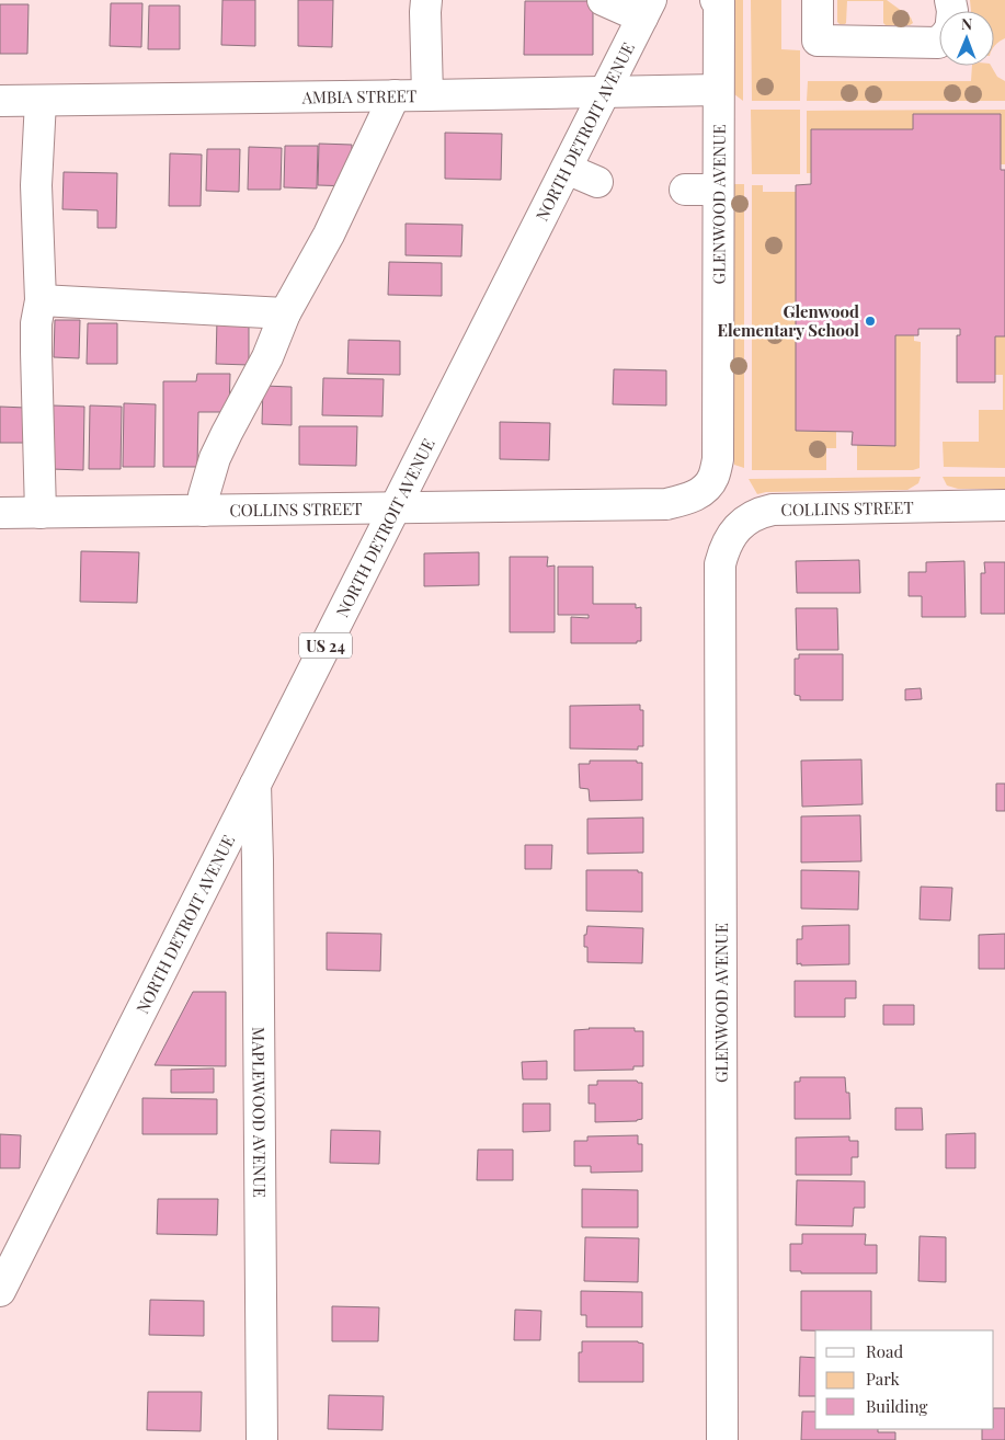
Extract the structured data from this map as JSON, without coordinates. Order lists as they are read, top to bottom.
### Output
{
  "streets": {
    "street": [
      "AMBIA STREET",
      "NORTH DETROIT AVENUE",
      "GLENWOOD AVENUE",
      "COLLINS STREET",
      "US 24",
      "MAPLEWOOD AVENUE"
    ]
  },
  "crossings": [
    ["AMBIA STREET", "NORTH DETROIT AVENUE"],
    ["AMBIA STREET", "GLENWOOD AVENUE"],
    ["NORTH DETROIT AVENUE", "COLLINS STREET"],
    ["NORTH DETROIT AVENUE", "MAPLEWOOD AVENUE"],
    ["GLENWOOD AVENUE", "COLLINS STREET"]
  ],
  "places": ["Glenwood Elementary School"],
  "legend": ["Road", "Park", "Building"],
  "north": "top"
}
